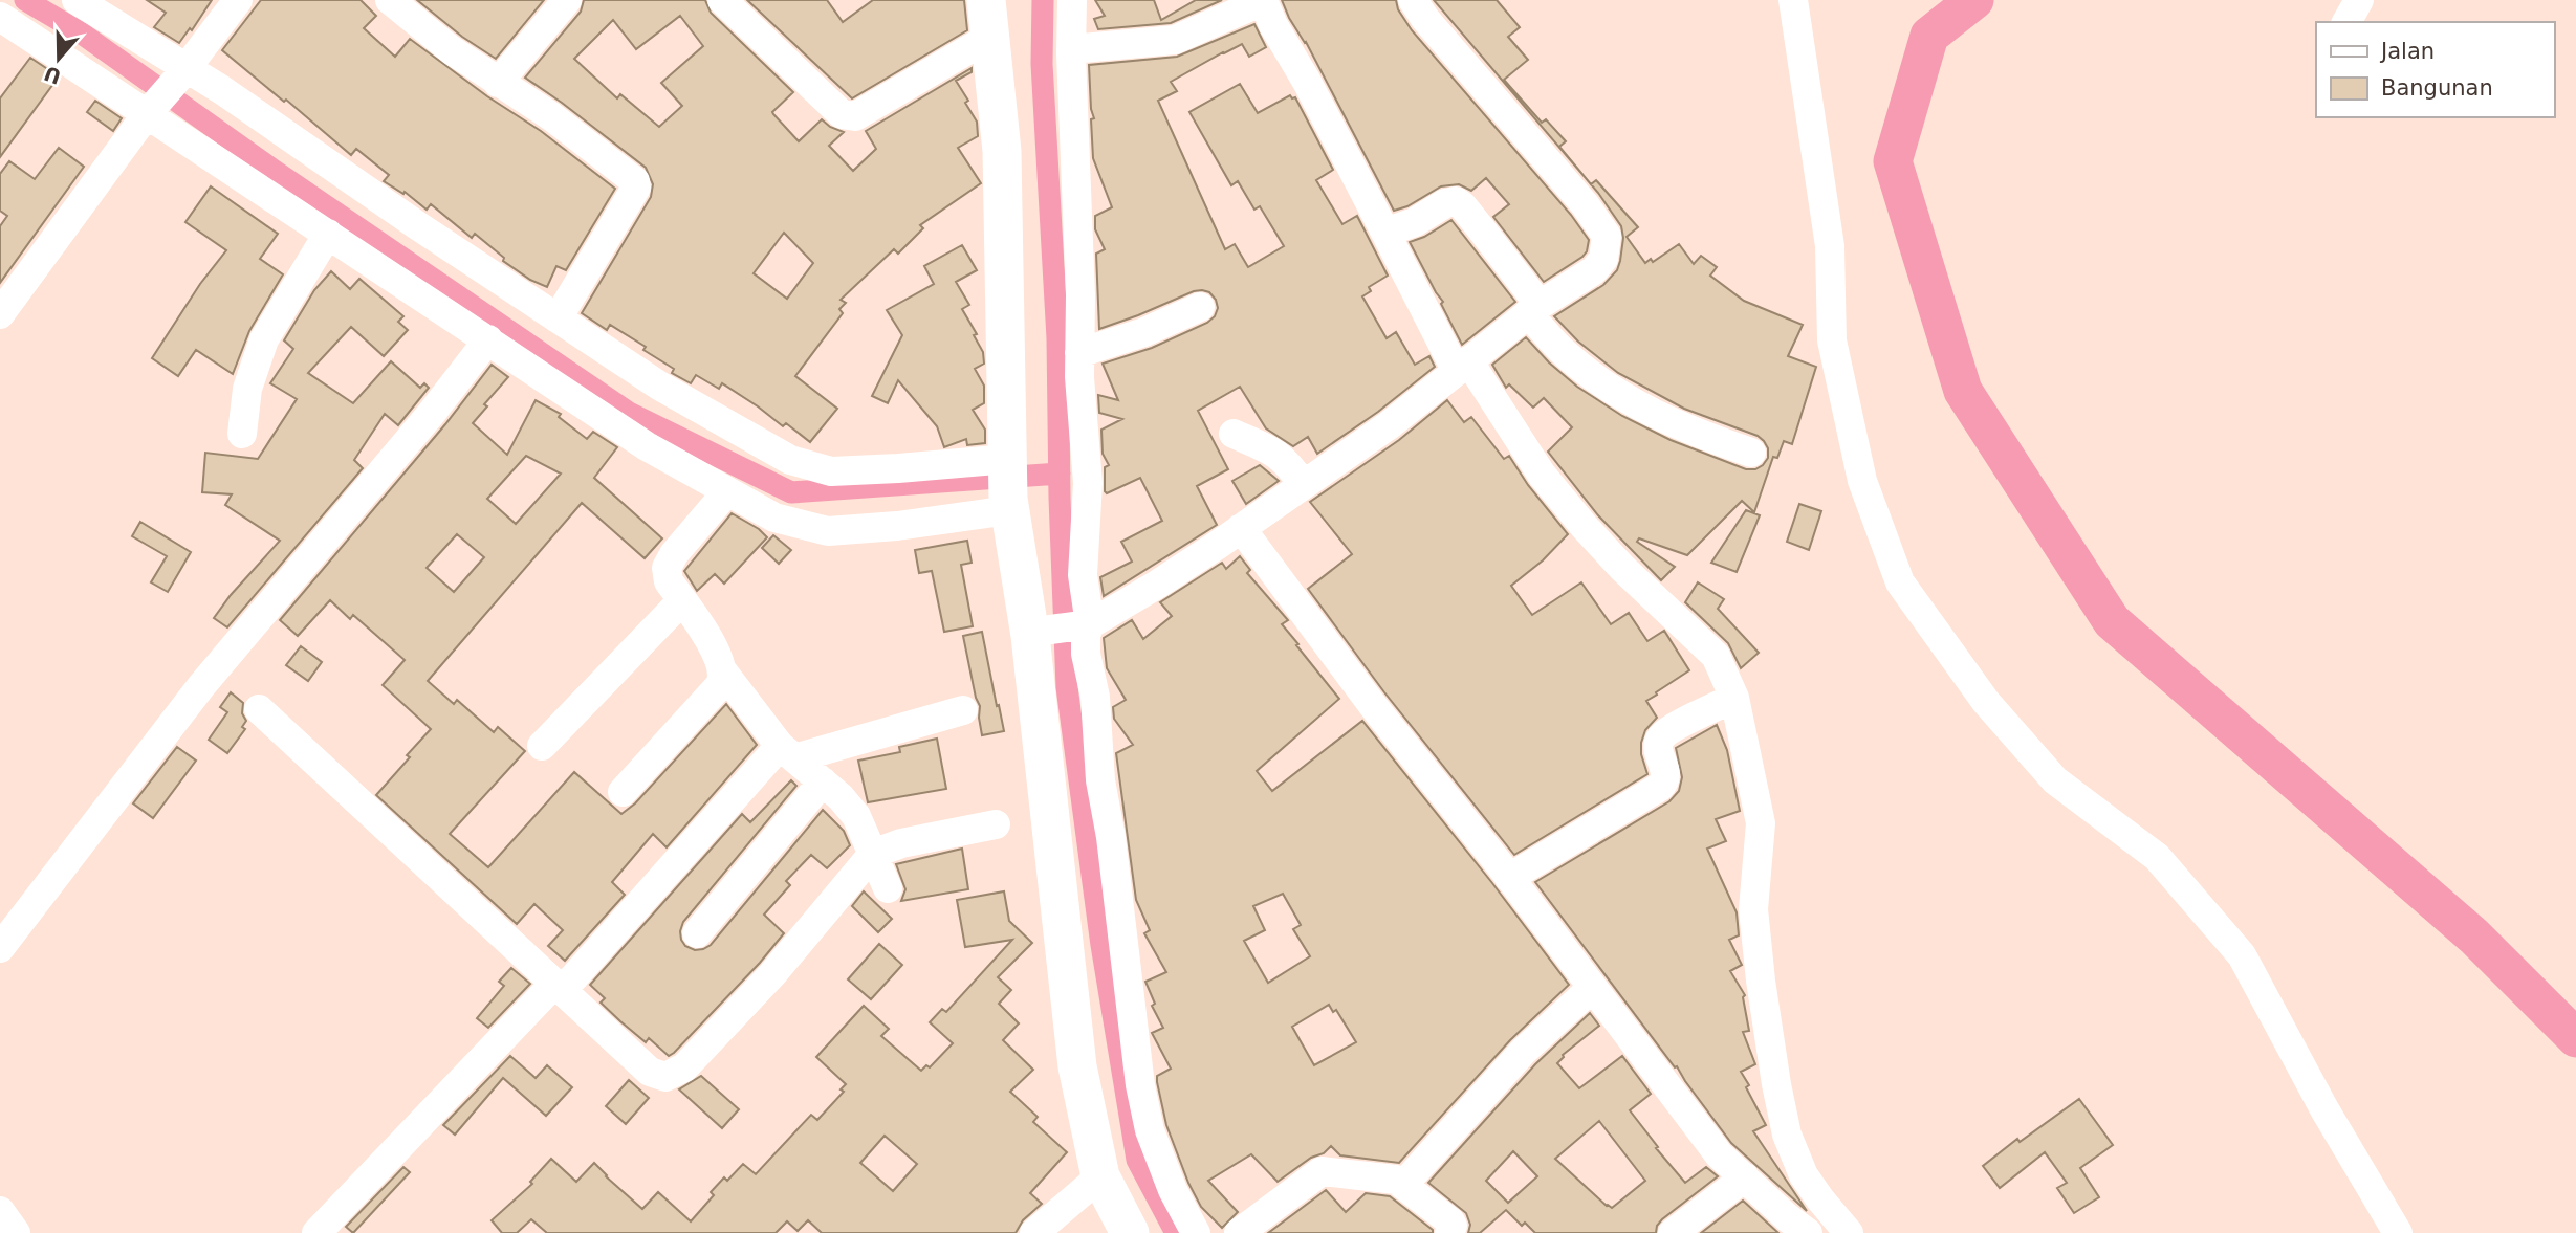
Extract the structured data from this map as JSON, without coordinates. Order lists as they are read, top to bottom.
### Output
{
  "legend": ["Jalan", "Bangunan"],
  "north": "bottom"
}
